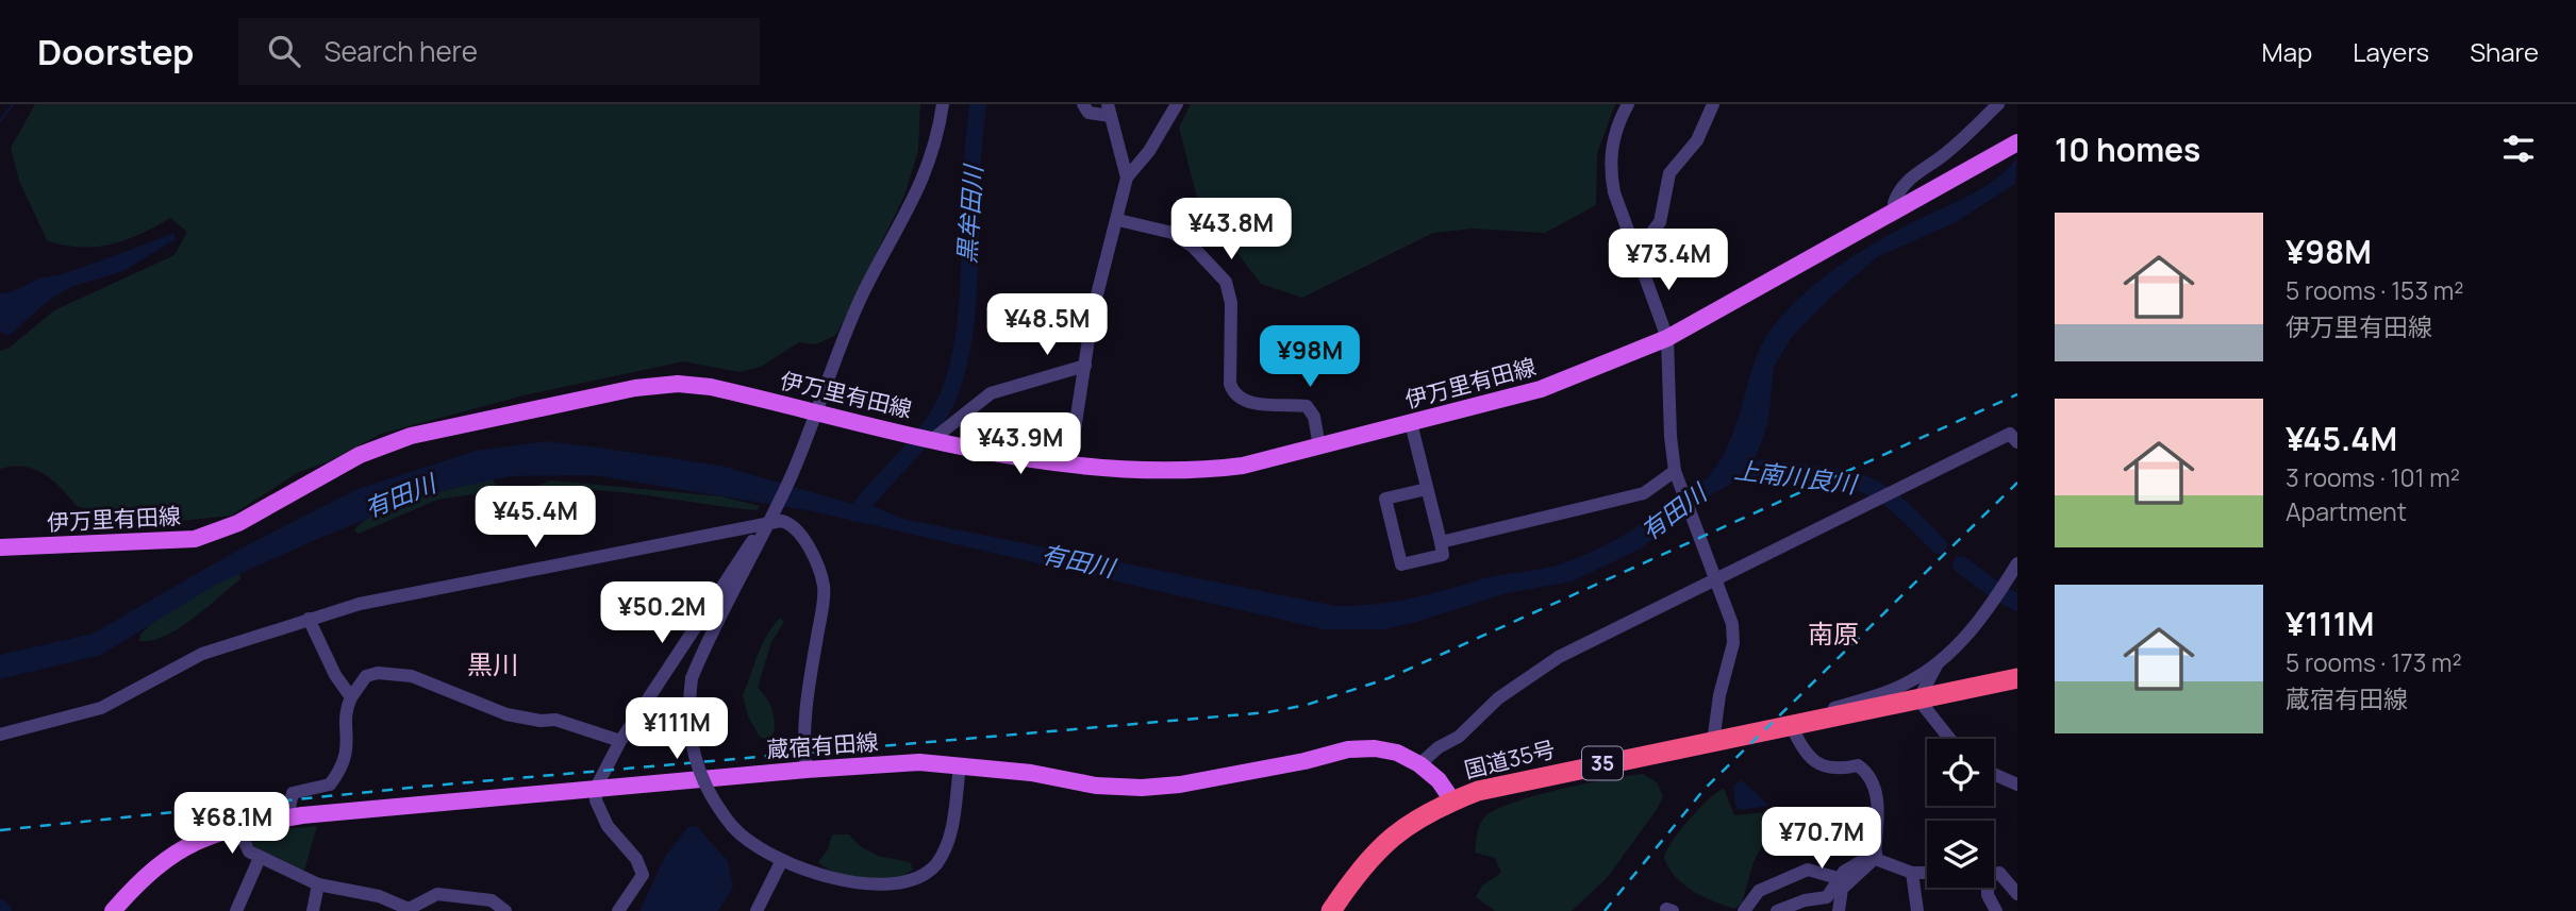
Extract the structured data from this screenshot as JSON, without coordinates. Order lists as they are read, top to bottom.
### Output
{
  "streets": {
    "highway": ["国道35号", "35"],
    "main road": ["伊万里有田線", "蔵宿有田線"]
  },
  "crossings": [
    ["蔵宿有田線", "国道35号"],
    ["国道35号", "35"]
  ],
  "districts": ["南原", "黒川"],
  "water": ["黒牟田川", "上南川良川", "有田川"],
  "page": {
    "header": "Doorstep",
    "search": "Search here",
    "nav": ["Map", "Layers", "Share"],
    "heading": "10 homes",
    "list": [
      {
        "name": "¥98M",
        "note": "5 rooms · 153 m² · 伊万里有田線"
      },
      {
        "name": "¥45.4M",
        "note": "3 rooms · 101 m² · Apartment"
      },
      {
        "name": "¥111M",
        "note": "5 rooms · 173 m² · 蔵宿有田線"
      }
    ],
    "price": [
      "¥43.8M",
      "¥73.4M",
      "¥48.5M",
      "¥98M",
      "¥43.9M",
      "¥45.4M",
      "¥50.2M",
      "¥111M",
      "¥68.1M",
      "¥70.7M"
    ]
  }
}
